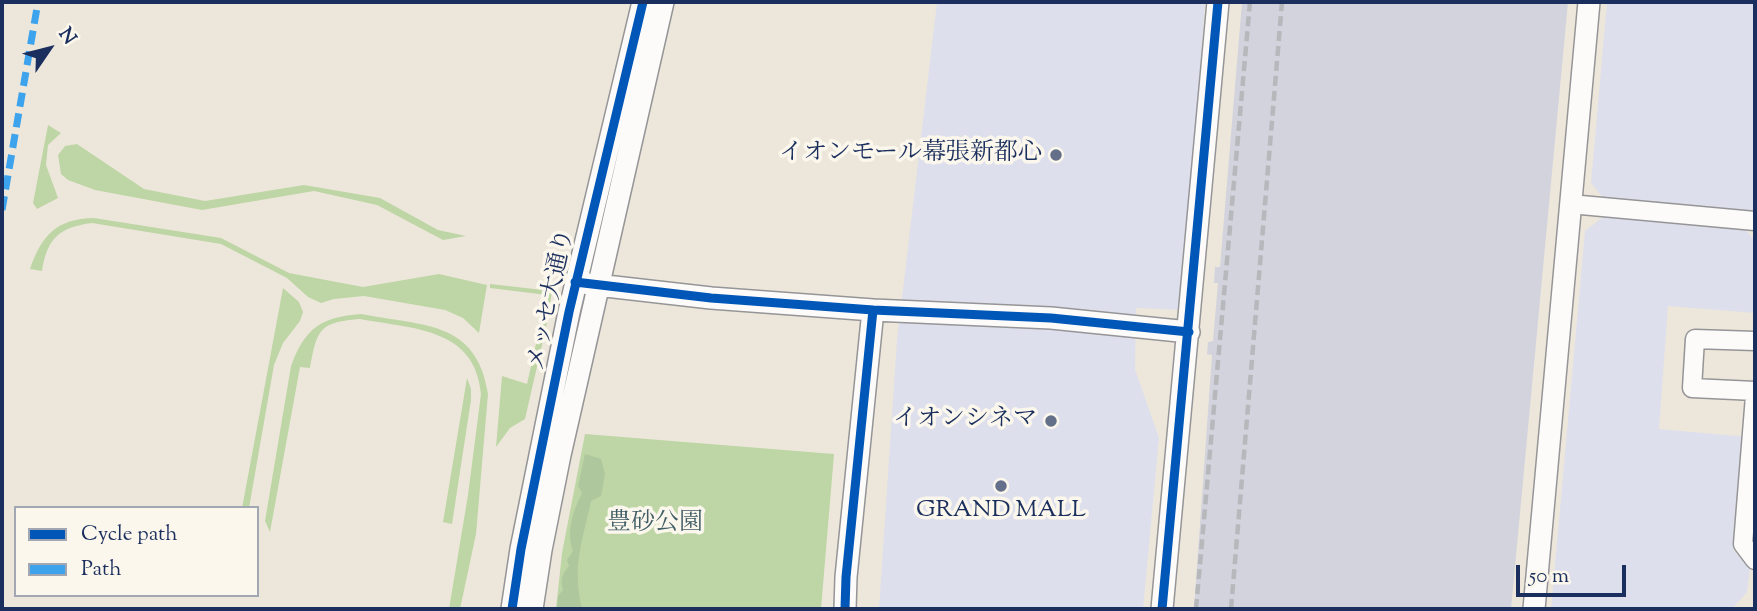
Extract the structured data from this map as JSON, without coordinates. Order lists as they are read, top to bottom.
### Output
{
  "streets": {
    "street": ["メッセ大通り"]
  },
  "parks": ["豊砂公園"],
  "places": ["イオンモール幕張新都心", "イオンシネマ", "GRAND MALL"],
  "legend": ["Cycle path", "Path"],
  "scale_bar": "50 m",
  "north": "top right"
}
